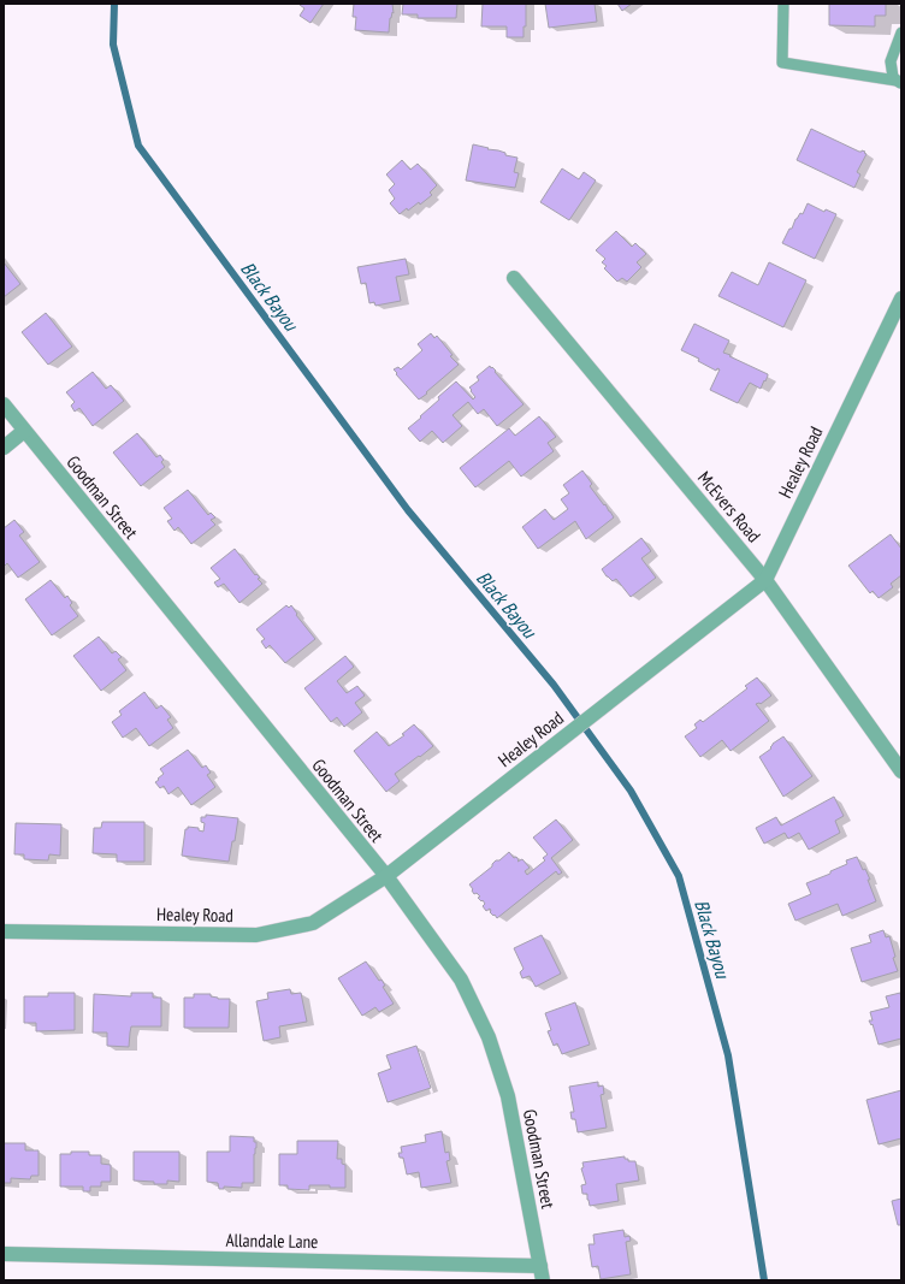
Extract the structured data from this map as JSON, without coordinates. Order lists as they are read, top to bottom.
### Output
{
  "streets": {
    "street": [
      "Healey Road",
      "Goodman Street",
      "McEvers Road",
      "Allandale Lane"
    ]
  },
  "crossings": [
    ["Healey Road", "Goodman Street"],
    ["Healey Road", "McEvers Road"],
    ["Goodman Street", "Allandale Lane"]
  ],
  "water": ["Black Bayou"]
}
